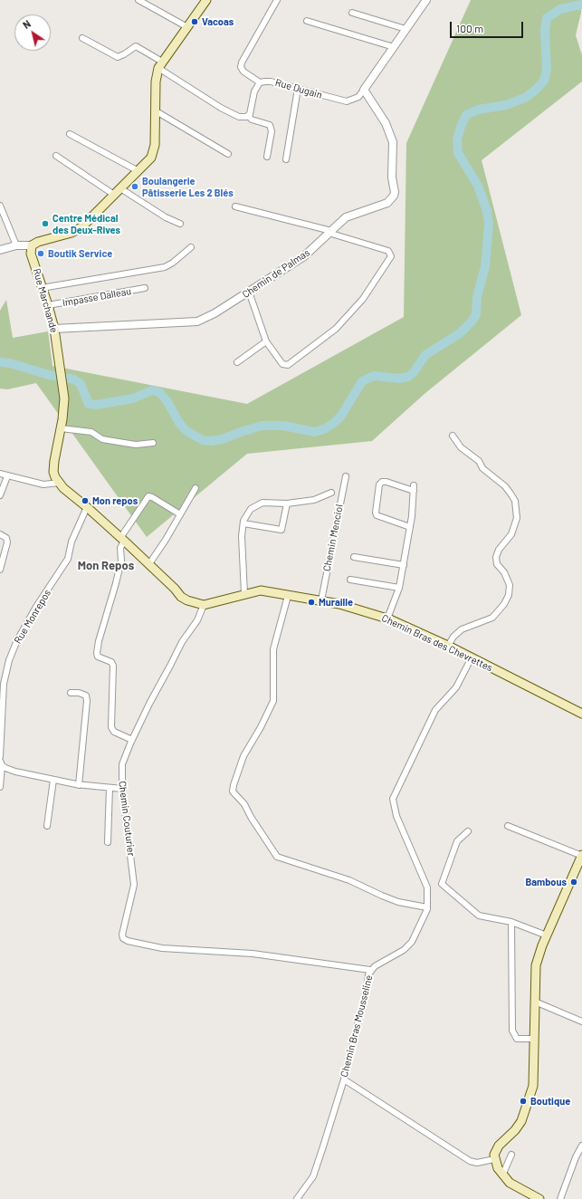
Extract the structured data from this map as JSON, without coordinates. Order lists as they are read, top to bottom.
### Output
{
  "streets": {
    "main road": ["Rue Marchande", "Chemin Bras des Chevrettes"],
    "street": [
      "Rue Dugain",
      "Chemin de Palmas",
      "Impasse Dalleau",
      "Chemin Menciol",
      "Rue Monrepos",
      "Chemin Couturier",
      "Chemin Bras Mousseline"
    ]
  },
  "crossings": [
    ["Rue Dugain", "Chemin de Palmas"],
    ["Chemin de Palmas", "Rue Marchande"],
    ["Impasse Dalleau", "Rue Marchande"],
    ["Chemin Menciol", "Chemin Bras des Chevrettes"],
    ["Chemin Bras des Chevrettes", "Chemin Couturier"],
    ["Chemin Bras des Chevrettes", "Chemin Bras Mousseline"],
    ["Chemin Couturier", "Chemin Bras Mousseline"]
  ],
  "districts": ["Mon Repos"],
  "places": [
    "Vacoas",
    "Boulangerie Pâtisserie Les 2 Blés",
    "Centre Médical des Deux-Rives",
    "Boutik Service",
    "Mon repos",
    "Muraille",
    "Bambous",
    "Boutique"
  ],
  "scale_bar": "100 m",
  "north": "top left"
}
